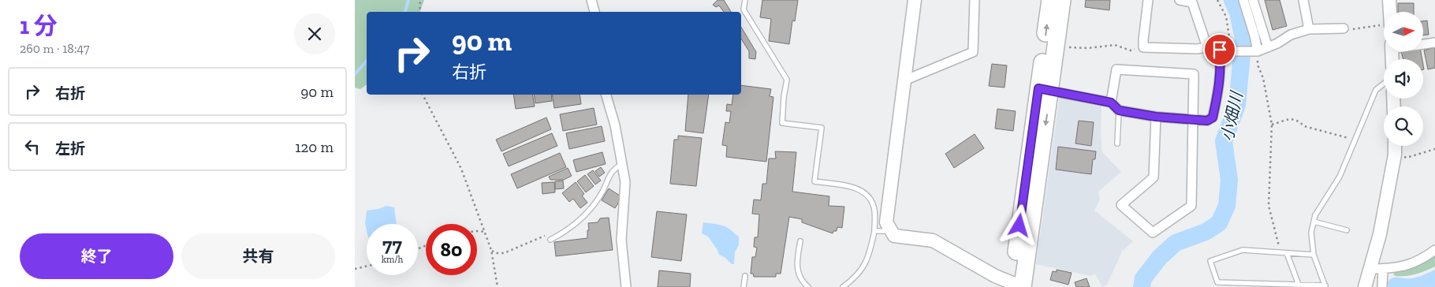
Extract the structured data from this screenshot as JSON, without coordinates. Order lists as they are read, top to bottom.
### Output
{
  "water": ["小畑川"],
  "north": "right",
  "page": {
    "heading": ["1 分", "260 m · 18:47"],
    "turn": ["90 m", "右折"],
    "list": [
      {
        "name": "右折",
        "value": "90 m"
      },
      {
        "name": "左折",
        "value": "120 m"
      }
    ],
    "speed": "77 km/h",
    "limit": "80",
    "buttons": ["終了", "共有"]
  }
}
